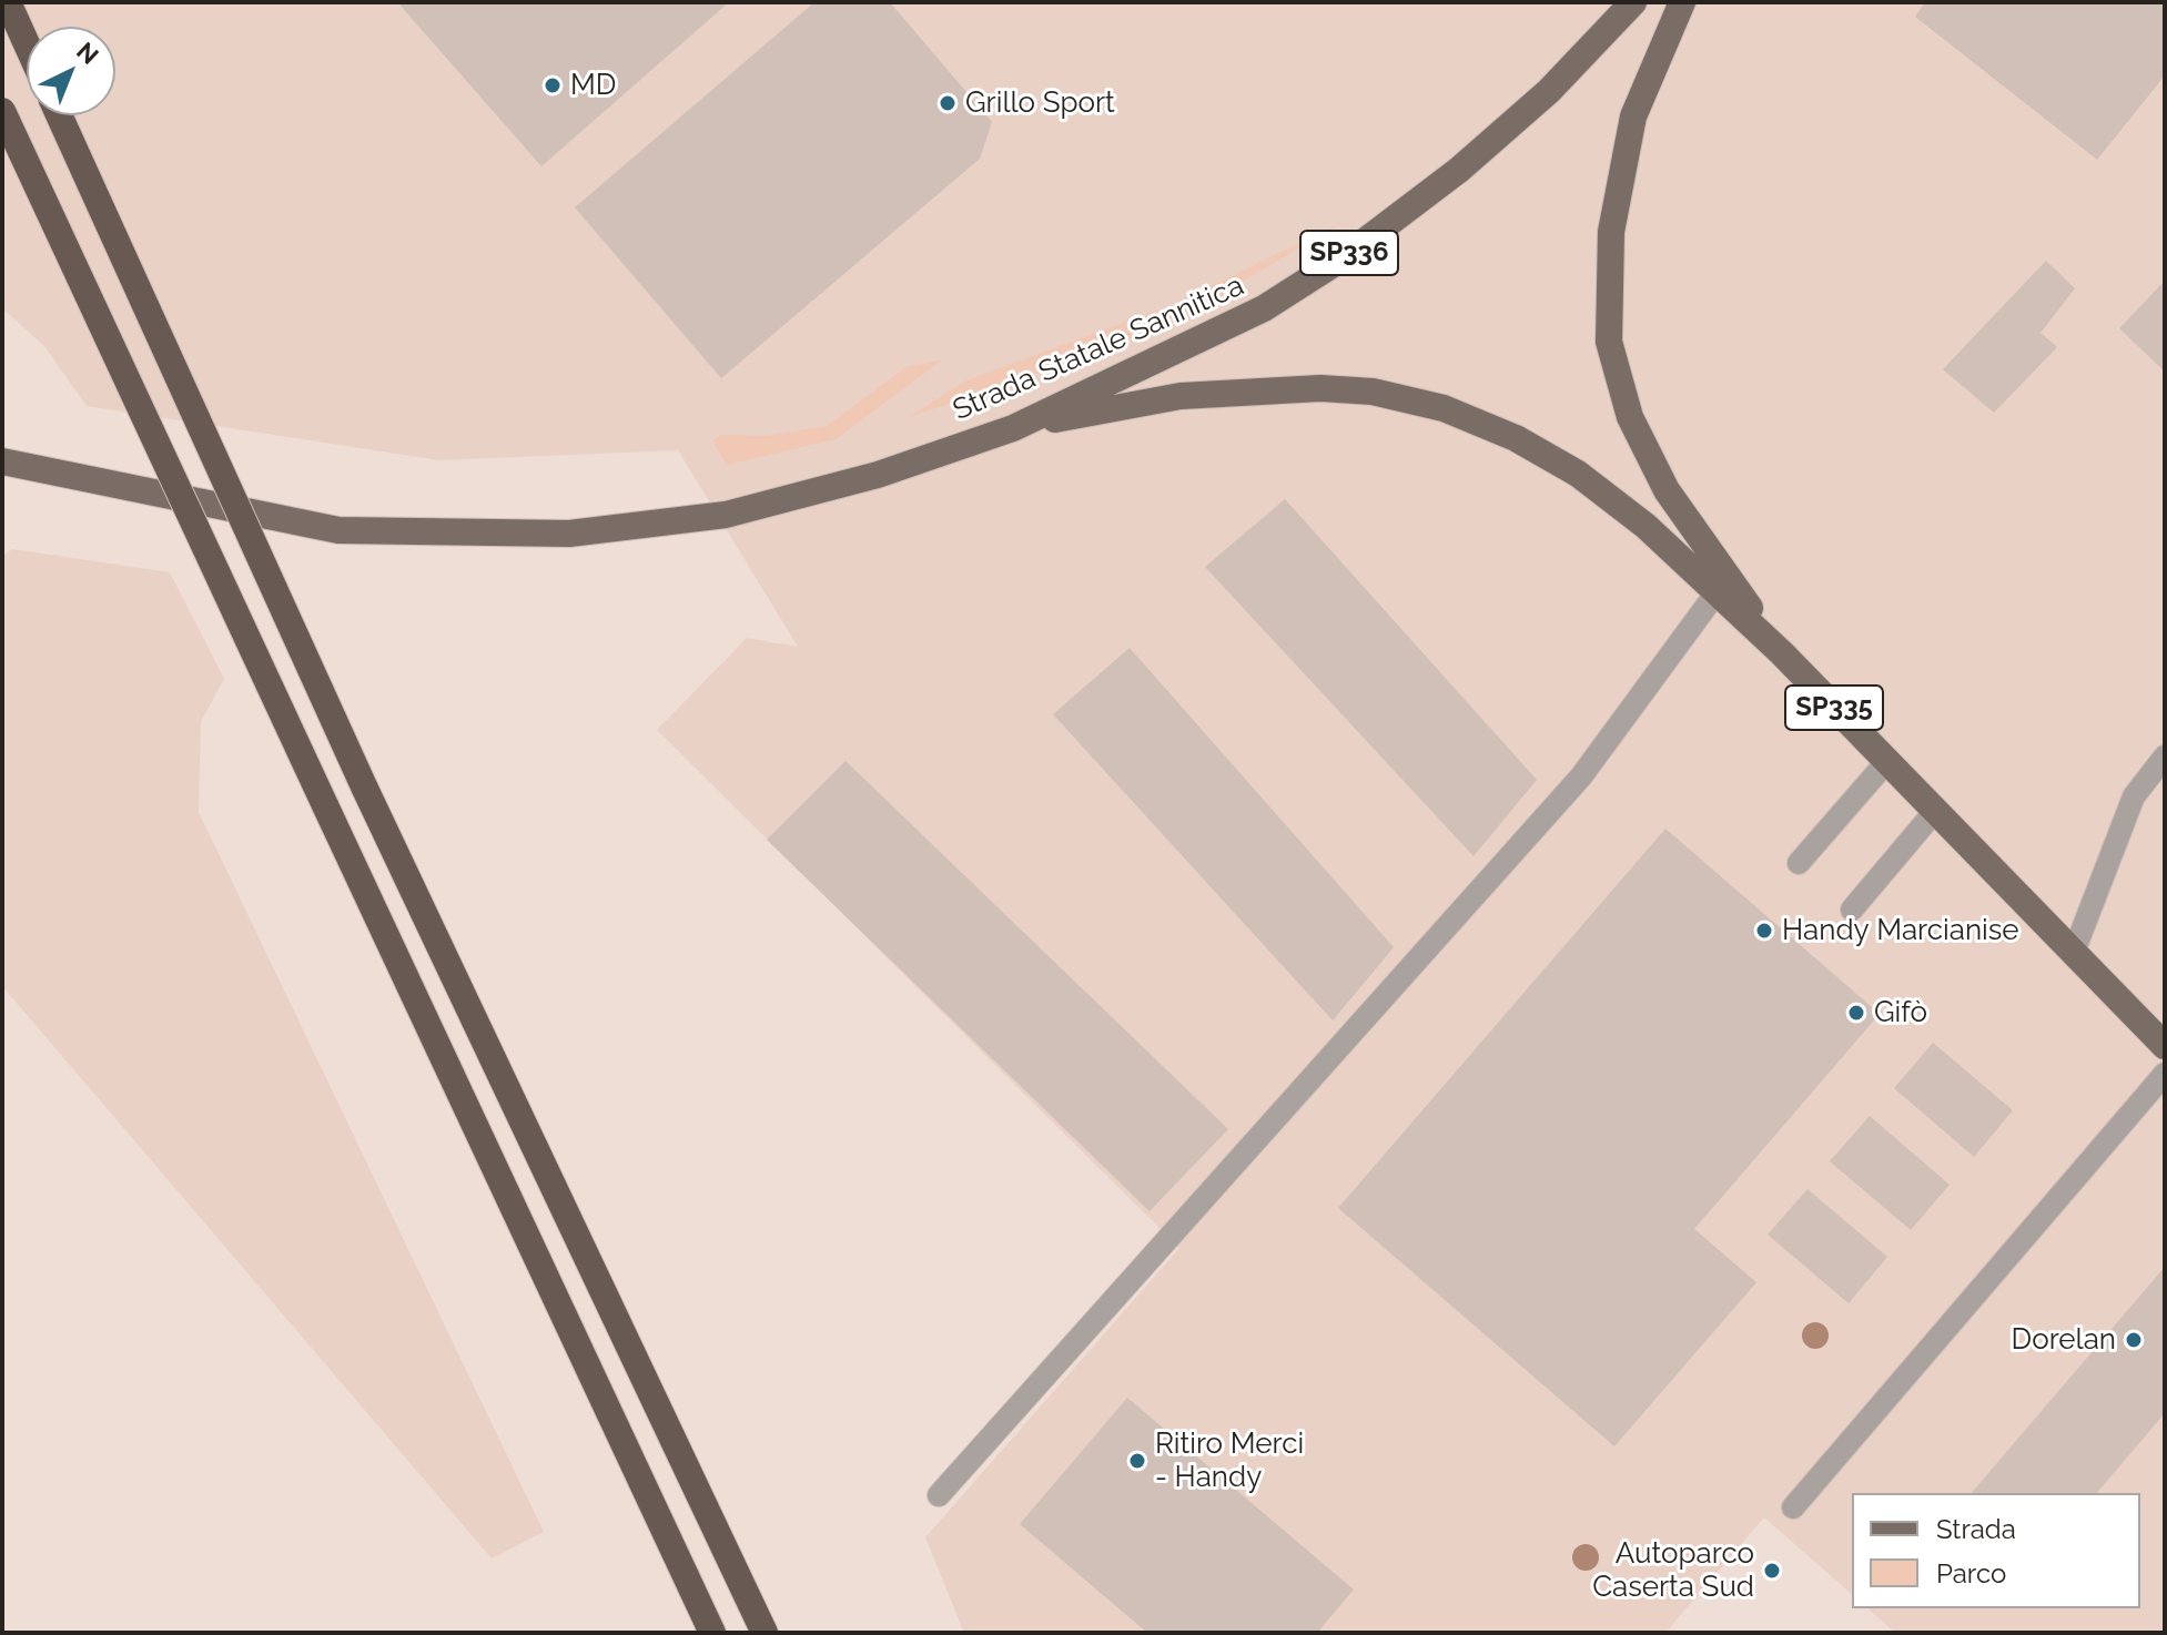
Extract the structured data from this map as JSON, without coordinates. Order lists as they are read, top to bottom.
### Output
{
  "streets": {
    "main road": ["SP336", "Strada Statale Sannitica", "SP335"]
  },
  "places": [
    "MD",
    "Grillo Sport",
    "Handy Marcianise",
    "Gifò",
    "Dorelan",
    "Ritiro Merci - Handy",
    "Autoparco Caserta Sud"
  ],
  "legend": ["Strada", "Parco"],
  "north": "top right"
}
